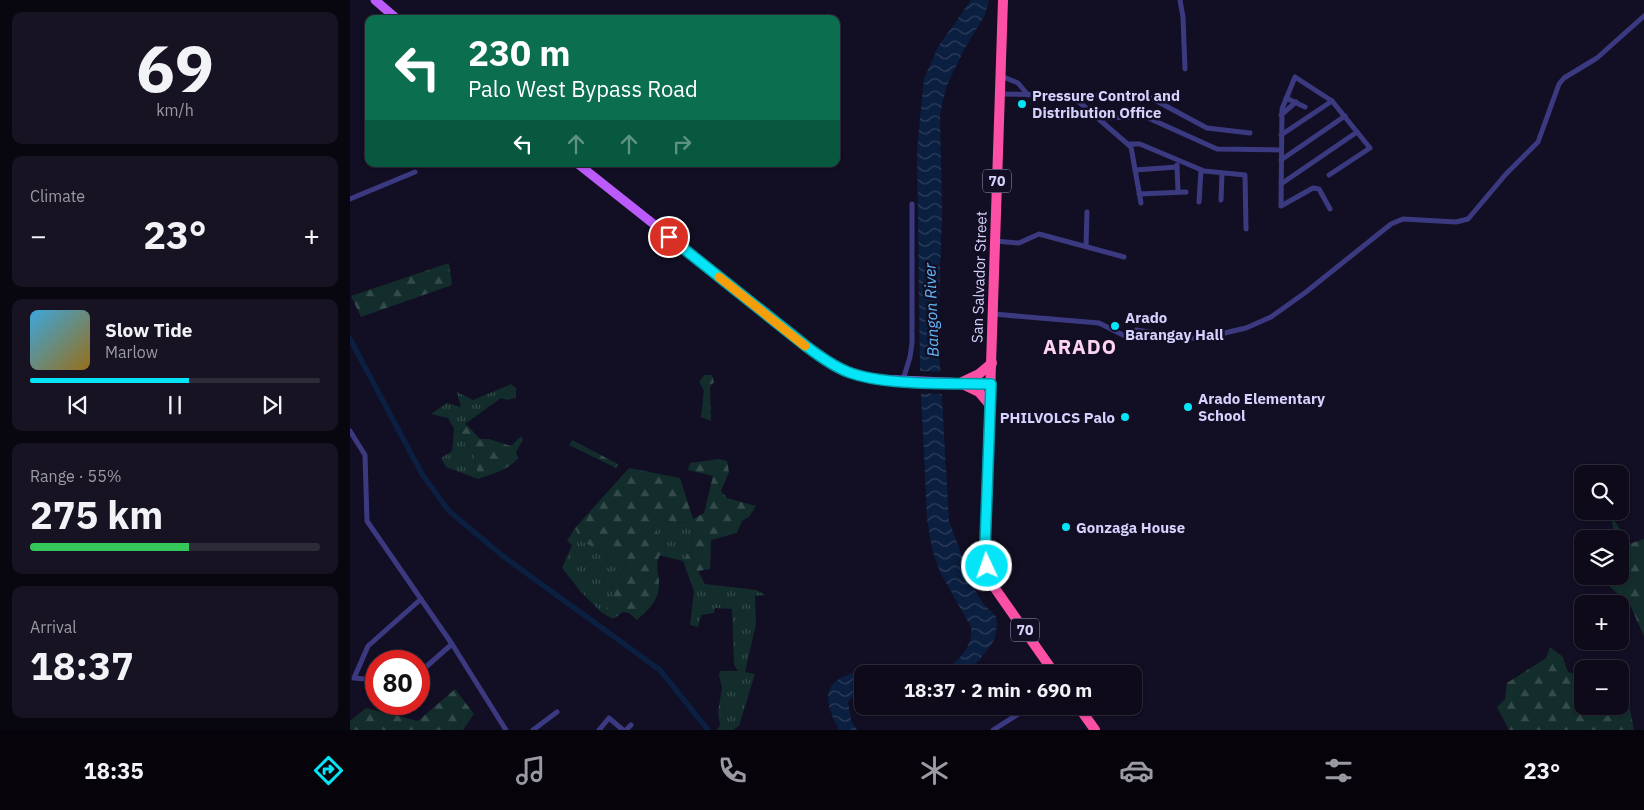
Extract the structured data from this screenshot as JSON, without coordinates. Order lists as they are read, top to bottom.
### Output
{
  "streets": {
    "highway": ["70", "San Salvador Street"]
  },
  "crossings": [
    ["70", "San Salvador Street"]
  ],
  "districts": ["ARADO"],
  "water": ["Bangon River"],
  "places": [
    "Pressure Control and Distribution Office",
    "Arado Barangay Hall",
    "Arado Elementary School",
    "PHILVOLCS Palo",
    "Gonzaga House"
  ],
  "page": {
    "tile": [
      ["69", "km/h"],
      "Climate",
      ["Range · 55%", "275 km"],
      ["Arrival", "18:37"]
    ],
    "turn": ["230 m", "Palo West Bypass Road"],
    "heat": ["−", "23°", "+"],
    "song": ["Slow Tide", "Marlow"],
    "map_buttons": ["+", "−"],
    "limit": "80",
    "trip": "18:37 · 2 min · 690 m",
    "tabs": ["18:35", "23°"]
  }
}
